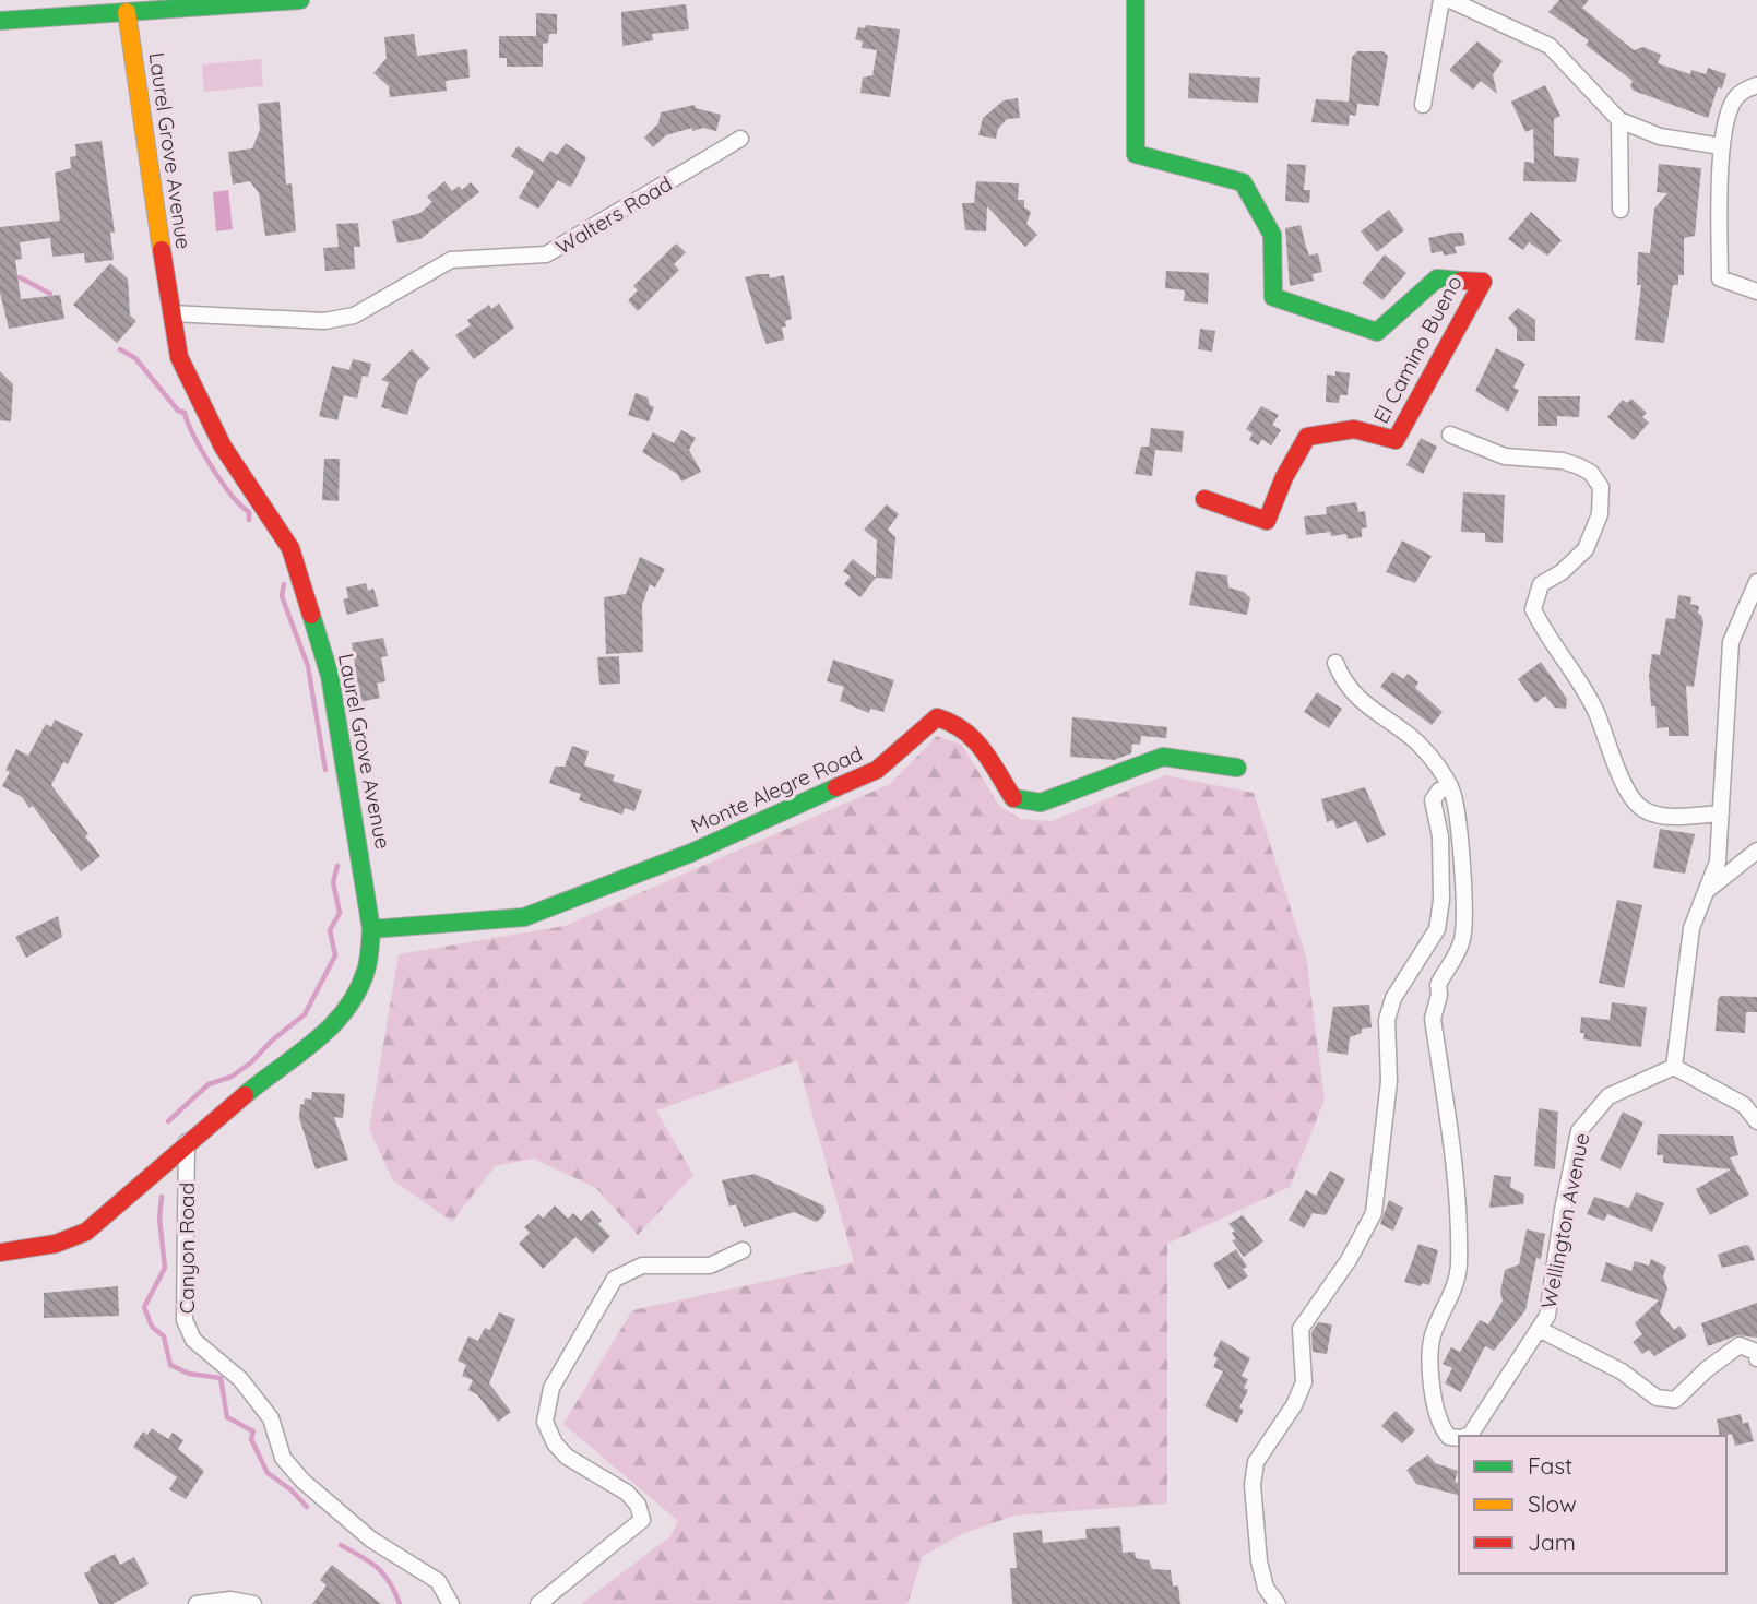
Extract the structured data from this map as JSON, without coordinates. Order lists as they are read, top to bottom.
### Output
{
  "streets": {
    "street": [
      "Laurel Grove Avenue",
      "Walters Road",
      "El Camino Bueno",
      "Monte Alegre Road",
      "Wellington Avenue",
      "Canyon Road"
    ]
  },
  "crossings": [
    ["Laurel Grove Avenue", "Walters Road"],
    ["Laurel Grove Avenue", "Monte Alegre Road"],
    ["Laurel Grove Avenue", "Canyon Road"]
  ],
  "legend": ["Fast", "Slow", "Jam"]
}
